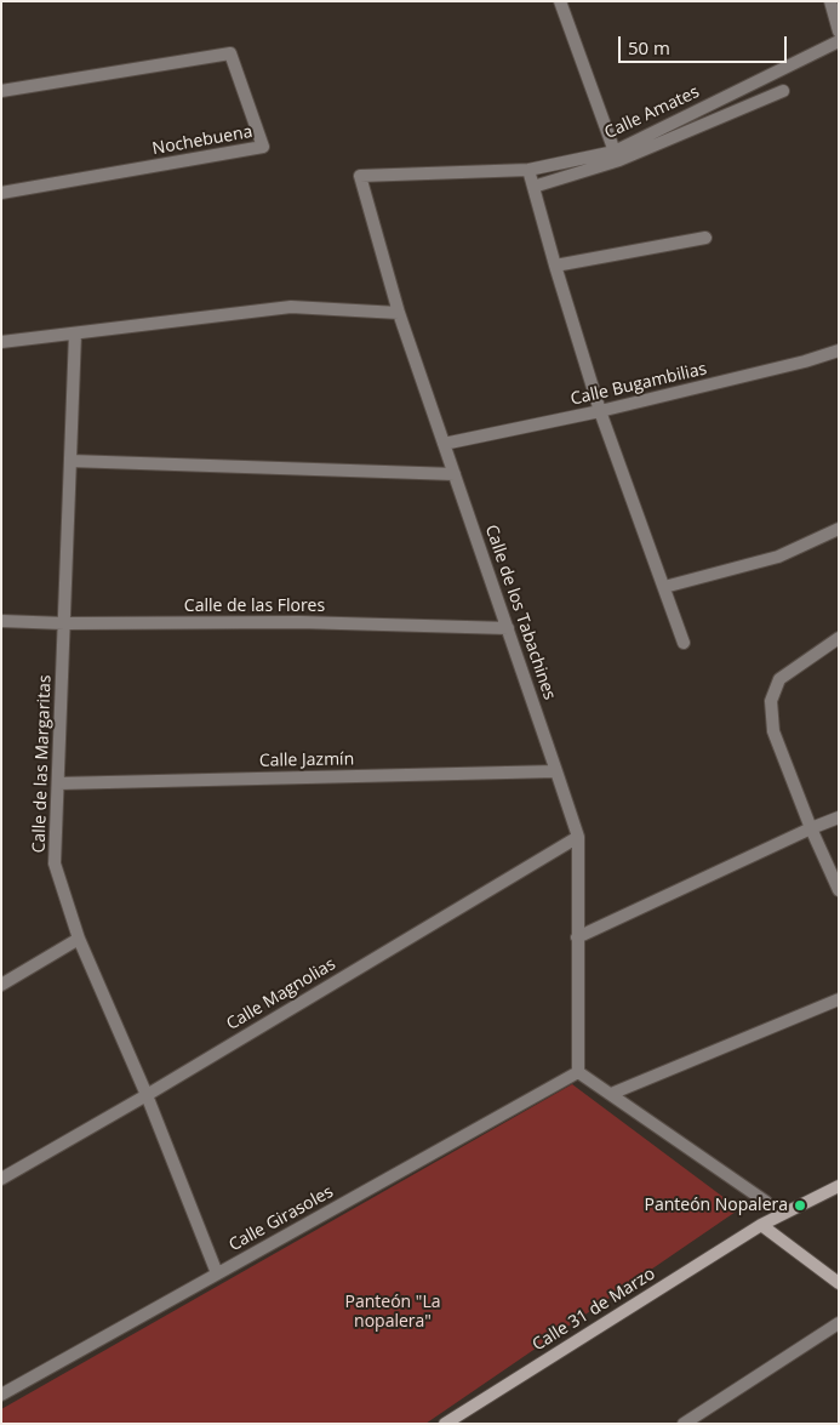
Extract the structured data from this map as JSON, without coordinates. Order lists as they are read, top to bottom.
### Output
{
  "streets": {
    "street": [
      "Calle Amates",
      "Nochebuena",
      "Calle Bugambilias",
      "Calle de las Flores",
      "Calle de los Tabachines",
      "Calle Jazmín",
      "Calle de las Margaritas",
      "Calle Magnolias",
      "Calle Girasoles",
      "Calle 31 de Marzo"
    ]
  },
  "crossings": [
    ["Calle Amates", "Calle de los Tabachines"],
    ["Calle Bugambilias", "Calle de los Tabachines"],
    ["Calle de las Flores", "Calle de los Tabachines"],
    ["Calle de las Flores", "Calle de las Margaritas"],
    ["Calle de los Tabachines", "Calle Jazmín"],
    ["Calle de los Tabachines", "Calle Magnolias"],
    ["Calle de los Tabachines", "Calle Girasoles"],
    ["Calle Jazmín", "Calle de las Margaritas"],
    ["Calle de las Margaritas", "Calle Magnolias"],
    ["Calle de las Margaritas", "Calle Girasoles"]
  ],
  "parks": ["Panteón \"La nopalera\""],
  "places": ["Panteón Nopalera"],
  "scale_bar": "50 m"
}
